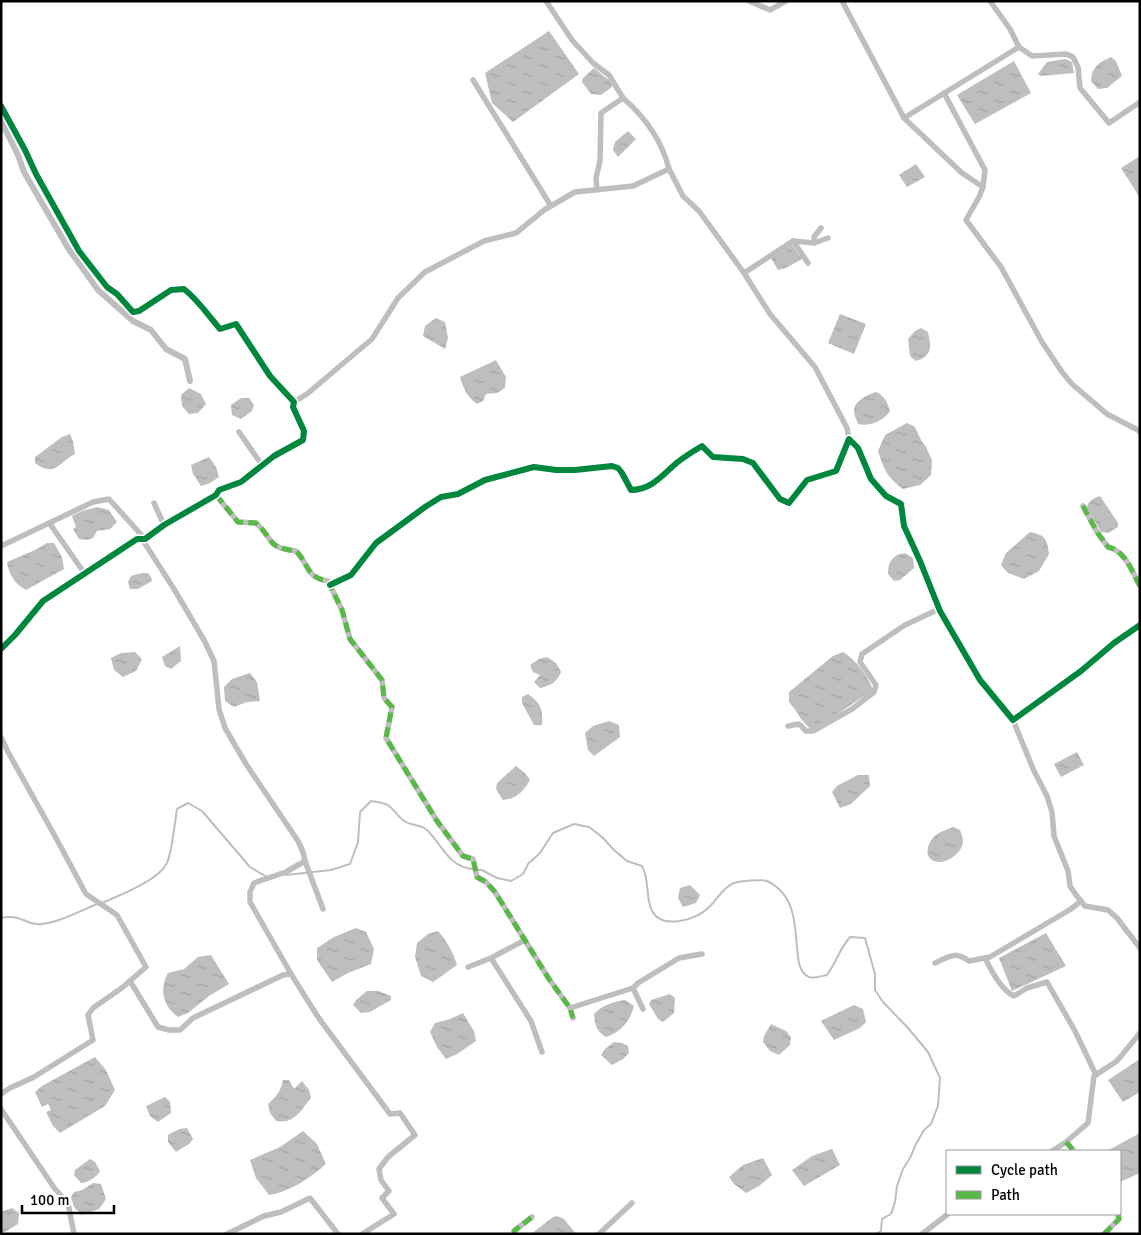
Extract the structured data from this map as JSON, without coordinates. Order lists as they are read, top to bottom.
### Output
{
  "legend": ["Cycle path", "Path"],
  "scale_bar": "100 m"
}
